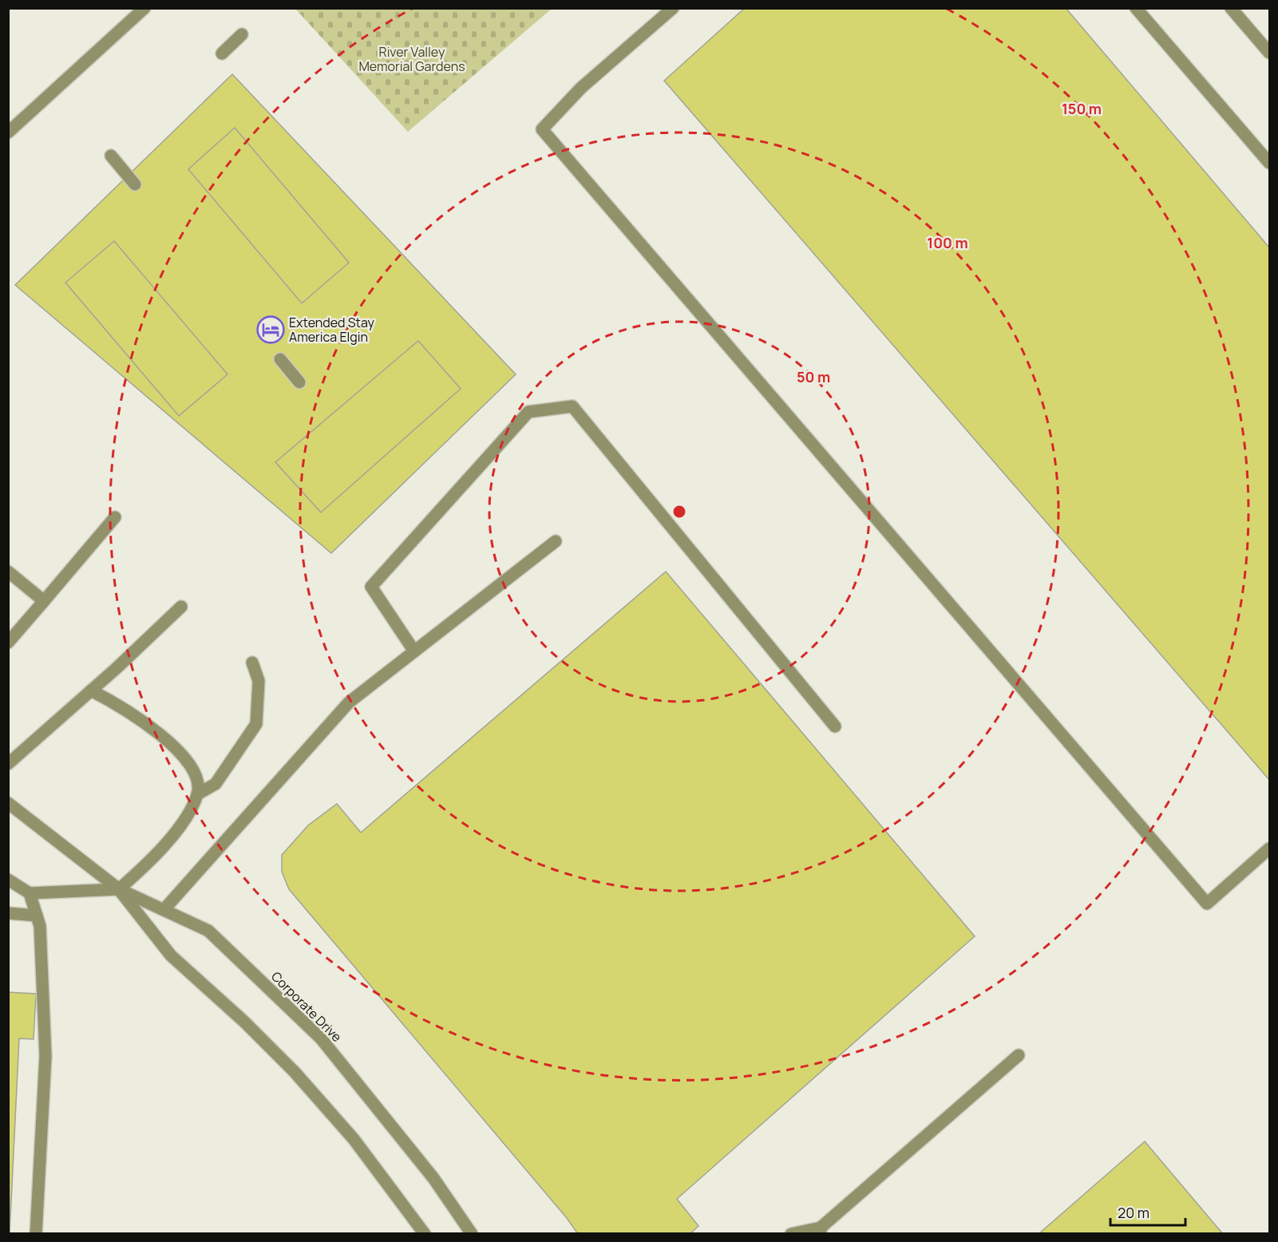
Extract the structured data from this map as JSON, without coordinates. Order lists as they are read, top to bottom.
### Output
{
  "streets": {
    "street": ["Corporate Drive"]
  },
  "parks": ["River Valley Memorial Gardens"],
  "places": {
    "hotel": ["Extended Stay America Elgin"]
  },
  "scale_bar": "20 m",
  "rings": ["150 m", "100 m", "50 m"]
}
